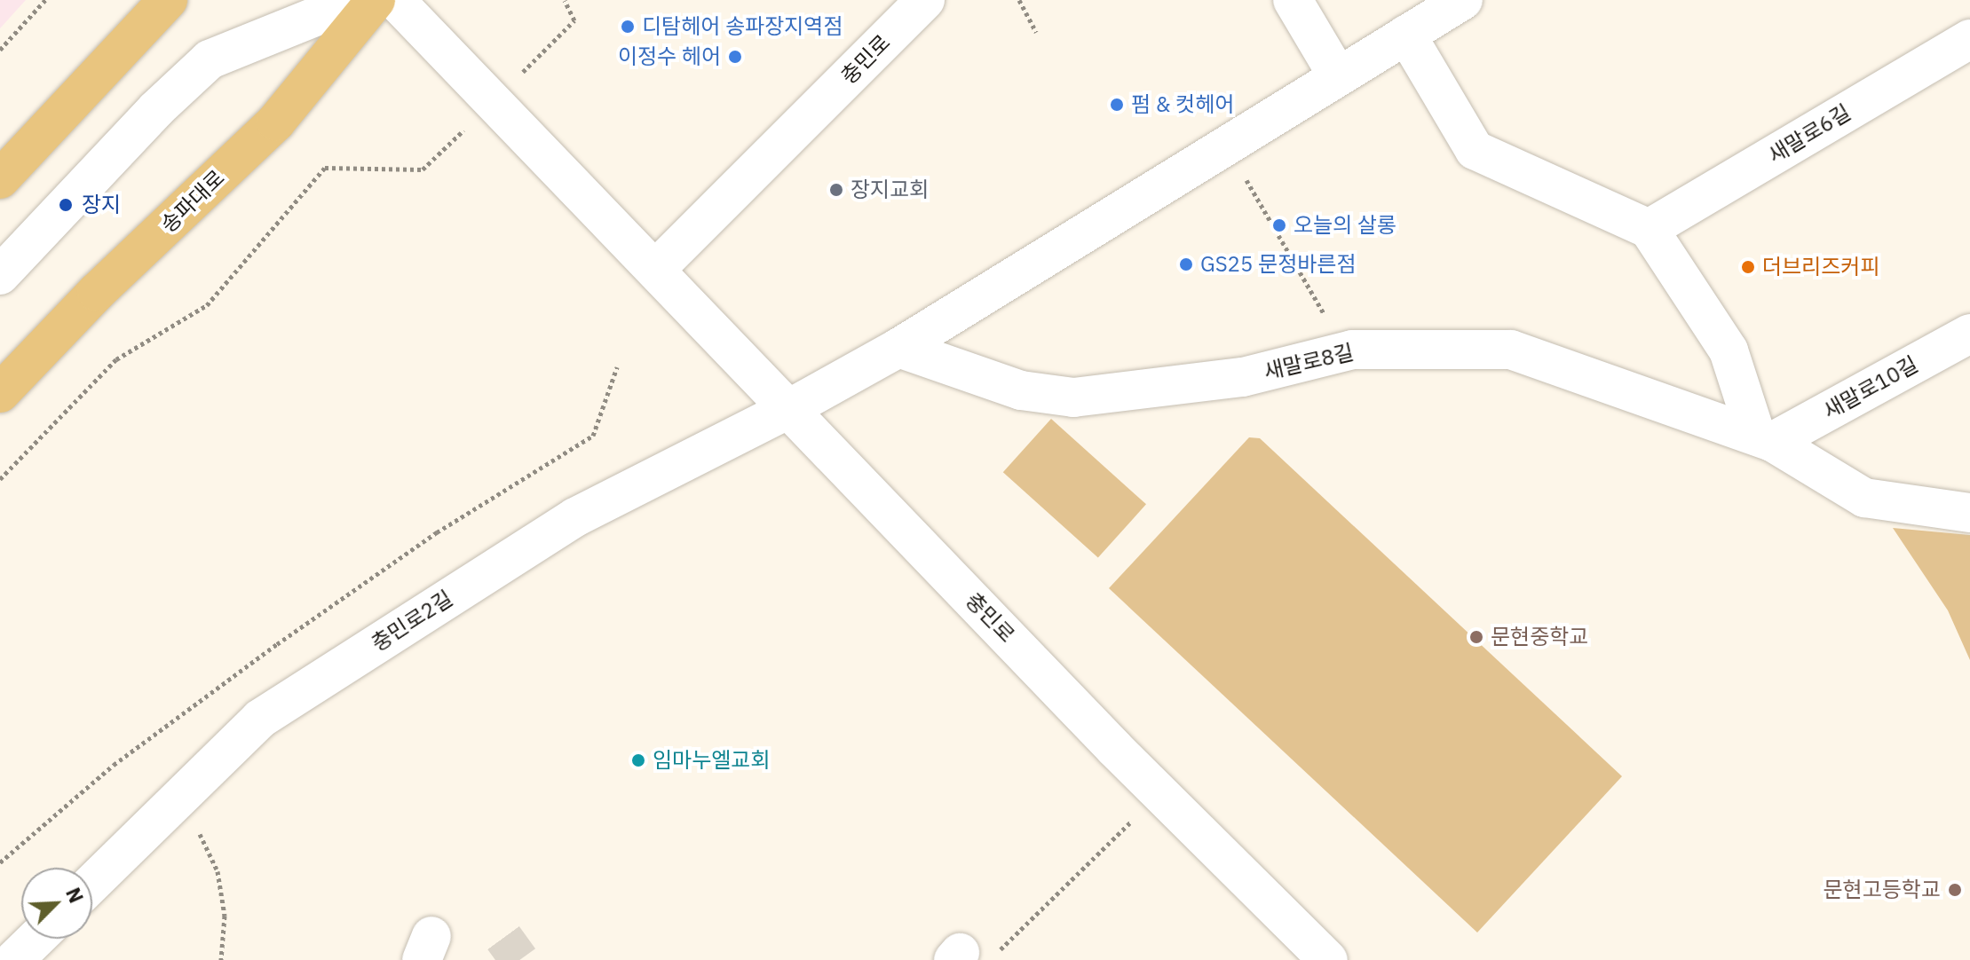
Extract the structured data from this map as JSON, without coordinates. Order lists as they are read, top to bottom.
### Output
{
  "streets": {
    "main road": ["송파대로"],
    "street": [
      "충민로",
      "새말로6길",
      "새말로8길",
      "새말로10길",
      "충민로2길"
    ]
  },
  "crossings": [
    ["충민로", "충민로2길"],
    ["새말로8길", "새말로10길"]
  ],
  "places": [
    "디탐헤어 송파장지역점",
    "이정수 헤어",
    "펌 & 컷헤어",
    "장지교회",
    "장지",
    "오늘의 살롱",
    "GS25 문정바른점",
    "더브리즈커피",
    "문현중학교",
    "임마누엘교회",
    "문현고등학교"
  ],
  "north": "top right"
}
